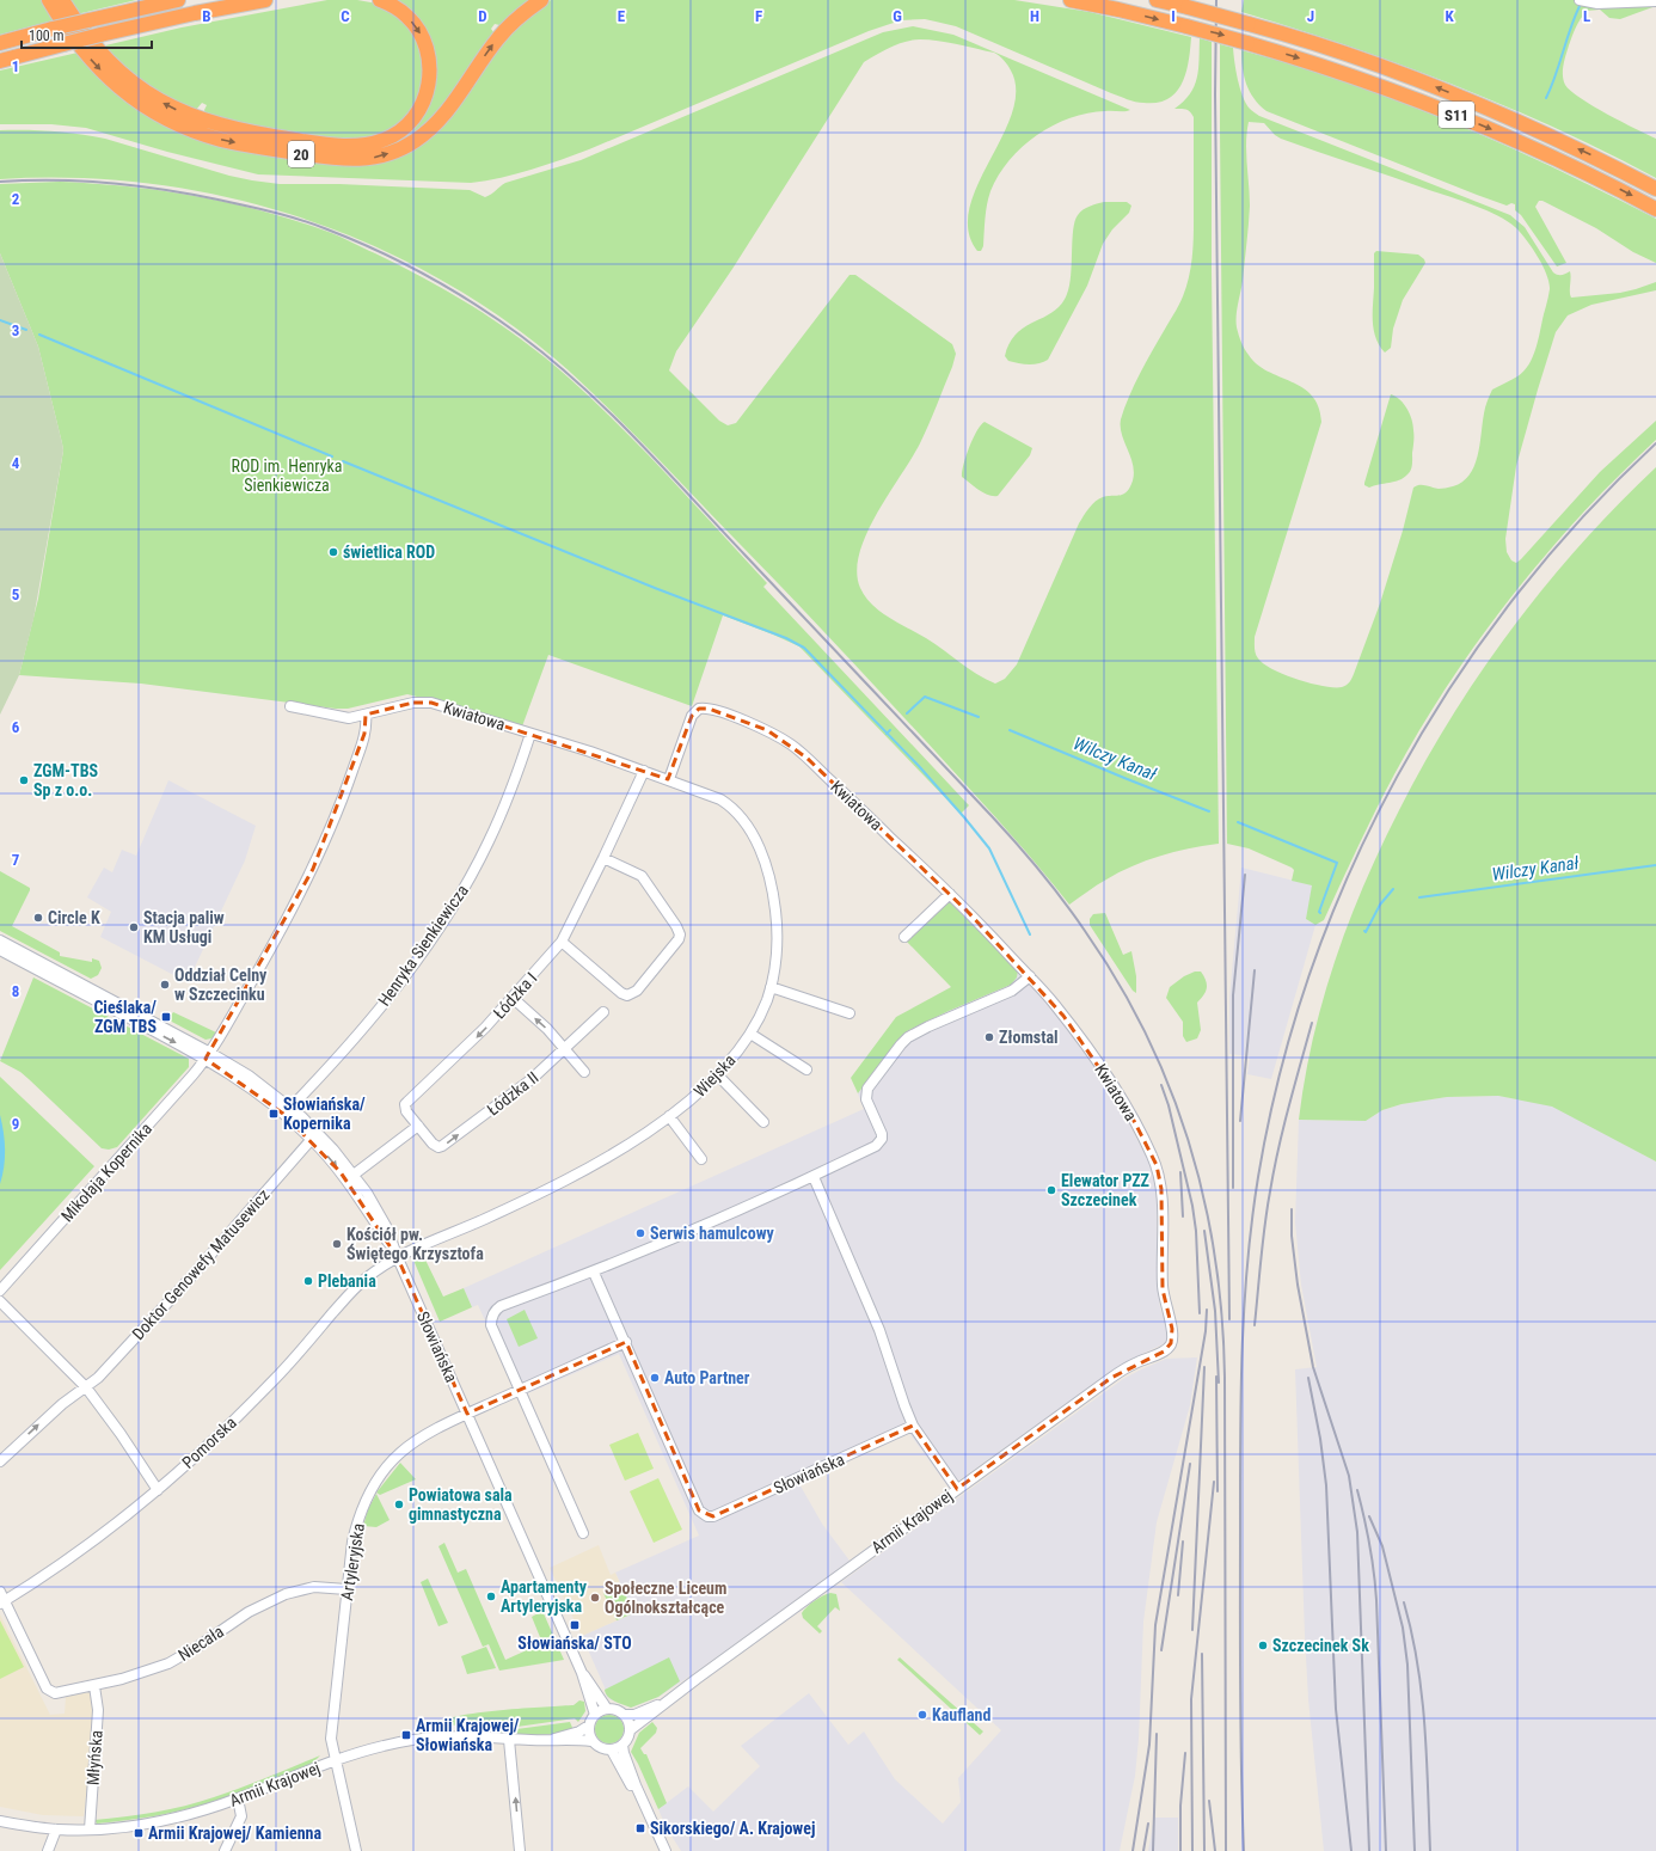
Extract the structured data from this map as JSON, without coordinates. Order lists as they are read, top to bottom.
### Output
{
  "streets": {
    "highway": ["S11", "20"],
    "street": [
      "Kwiatowa",
      "Henryka Sienkiewicza",
      "Łódzka I",
      "Wiejska",
      "Łódzka II",
      "Mikołaja Kopernika",
      "Doktor Genowefy Matusewicz",
      "Słowiańska",
      "Pomorska",
      "Armii Krajowej",
      "Artyleryjska",
      "Niecała",
      "Młyńska"
    ]
  },
  "crossings": [
    ["Kwiatowa", "Henryka Sienkiewicza"],
    ["Kwiatowa", "Łódzka I"],
    ["Kwiatowa", "Wiejska"],
    ["Kwiatowa", "Mikołaja Kopernika"],
    ["Kwiatowa", "Armii Krajowej"],
    ["Henryka Sienkiewicza", "Słowiańska"],
    ["Łódzka I", "Łódzka II"],
    ["Wiejska", "Słowiańska"],
    ["Wiejska", "Pomorska"],
    ["Mikołaja Kopernika", "Słowiańska"],
    ["Doktor Genowefy Matusewicz", "Słowiańska"],
    ["Słowiańska", "Pomorska"],
    ["Słowiańska", "Armii Krajowej"],
    ["Słowiańska", "Artyleryjska"],
    ["Pomorska", "Niecała"],
    ["Armii Krajowej", "Artyleryjska"],
    ["Armii Krajowej", "Młyńska"],
    ["Artyleryjska", "Niecała"],
    ["Niecała", "Młyńska"]
  ],
  "one_way": ["Łódzka II"],
  "water": ["Wilczy Kanał"],
  "parks": ["ROD im. Henryka Sienkiewicza"],
  "places": {
    "other": [
      "świetlica ROD",
      "ZGM-TBS Sp z o.o.",
      "Circle K",
      "Stacja paliw KM Usługi",
      "Oddział Celny w Szczecinku",
      "Złomstal",
      "Elewator PZZ Szczecinek",
      "Serwis hamulcowy",
      "Kościół pw. Świętego Krzysztofa",
      "Plebania",
      "Auto Partner",
      "Powiatowa sala gimnastyczna",
      "Apartamenty Artyleryjska",
      "Społeczne Liceum Ogólnokształcące",
      "Szczecinek Sk",
      "Kaufland"
    ],
    "transit": [
      "Cieślaka/ ZGM TBS",
      "Słowiańska/ Kopernika",
      "Słowiańska/ STO",
      "Armii Krajowej/ Słowiańska",
      "Sikorskiego/ A. Krajowej",
      "Armii Krajowej/ Kamienna"
    ]
  },
  "scale_bar": "100 m",
  "grid": {
    "columns": [
      "B",
      "C",
      "D",
      "E",
      "F",
      "G",
      "H",
      "I",
      "J",
      "K",
      "L"
    ],
    "rows": [
      "1",
      "2",
      "3",
      "4",
      "5",
      "6",
      "7",
      "8",
      "9"
    ]
  }
}
